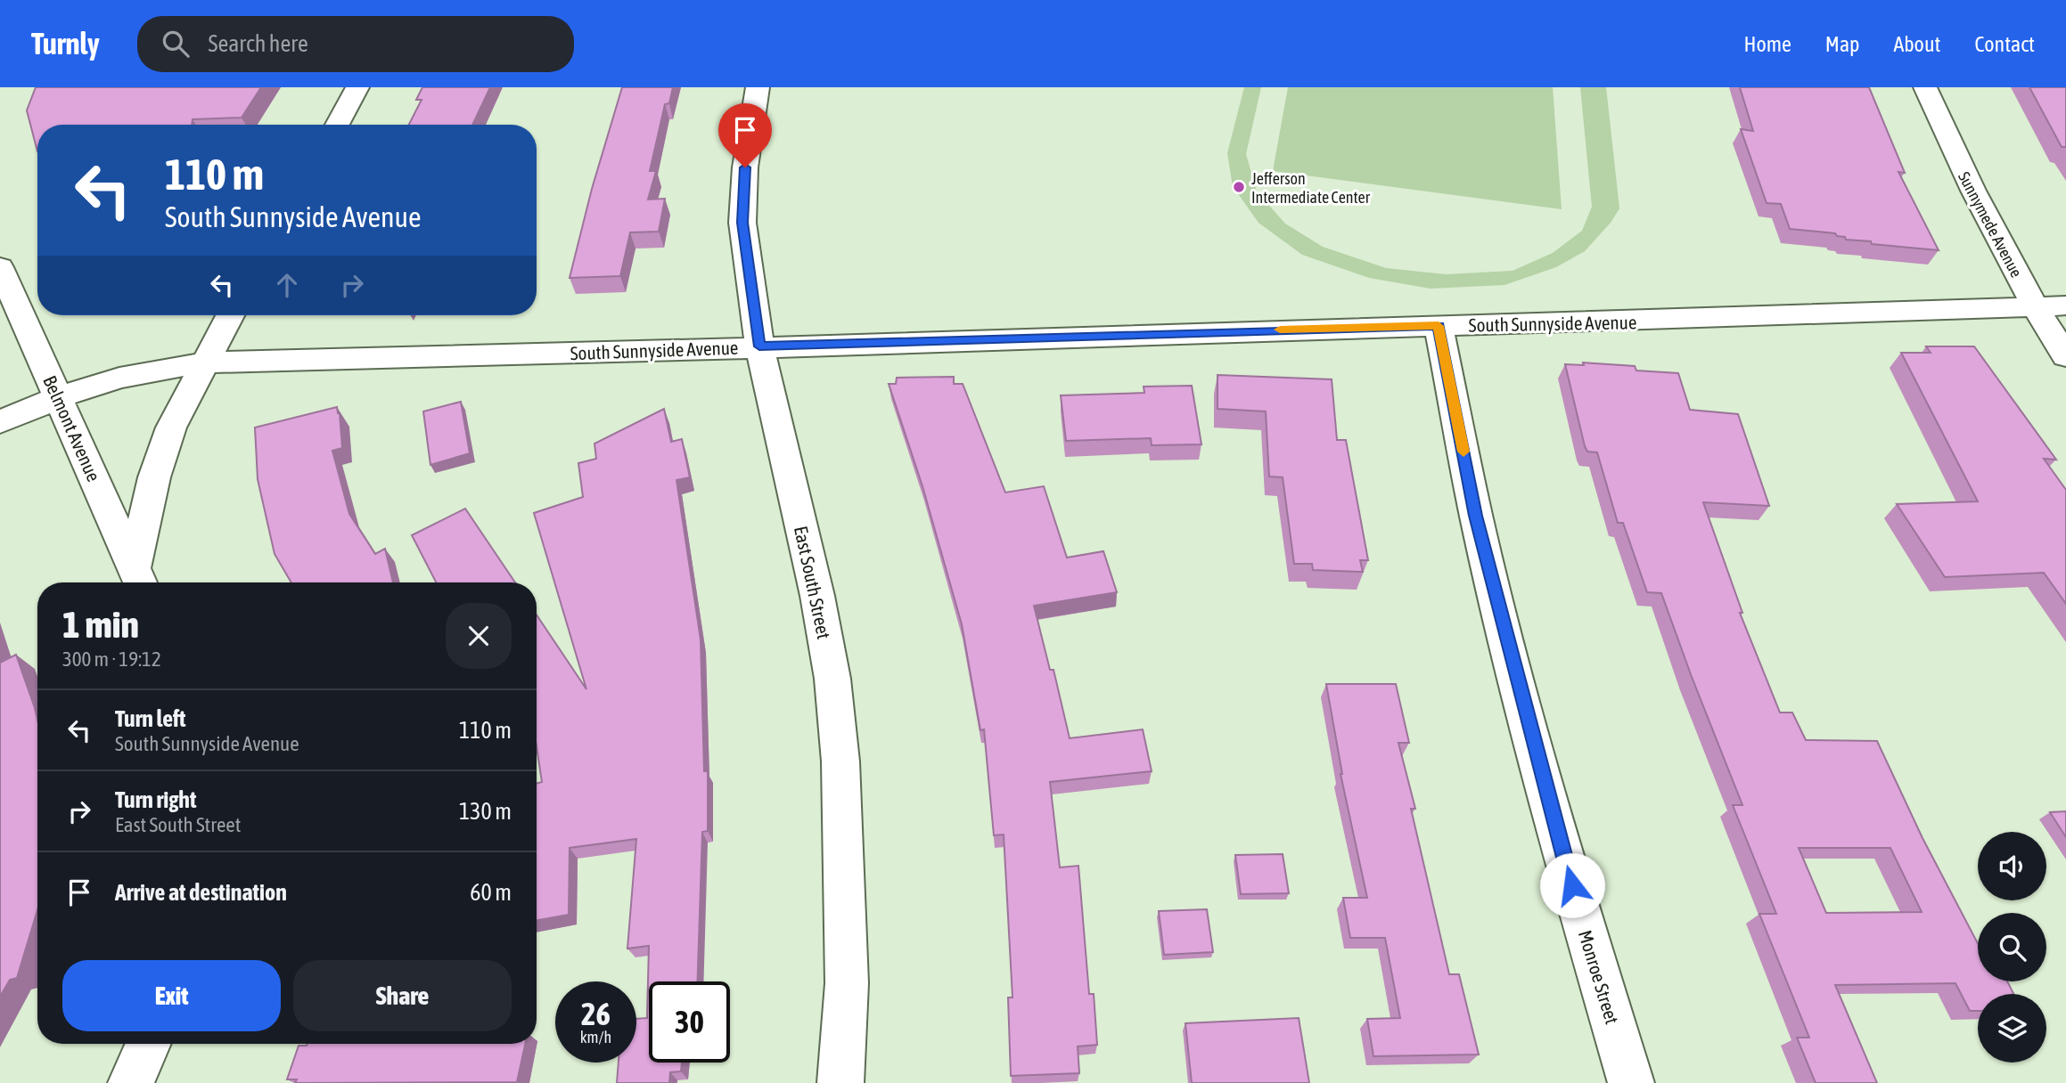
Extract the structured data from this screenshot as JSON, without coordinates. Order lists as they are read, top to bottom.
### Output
{
  "streets": {
    "street": [
      "Sunnymede Avenue",
      "South Sunnyside Avenue",
      "Belmont Avenue",
      "East South Street",
      "Monroe Street"
    ]
  },
  "crossings": [
    ["Sunnymede Avenue", "South Sunnyside Avenue"],
    ["South Sunnyside Avenue", "Belmont Avenue"],
    ["South Sunnyside Avenue", "East South Street"],
    ["South Sunnyside Avenue", "Monroe Street"]
  ],
  "places": ["Jefferson Intermediate Center"],
  "page": {
    "header": "Turnly",
    "search": "Search here",
    "nav": [
      "Home",
      "Map",
      "About",
      "Contact"
    ],
    "turn": ["110 m", "South Sunnyside Avenue"],
    "heading": ["1 min", "300 m · 19:12"],
    "list": [
      {
        "name": "Turn left",
        "note": "South Sunnyside Avenue",
        "value": "110 m"
      },
      {
        "name": "Turn right",
        "note": "East South Street",
        "value": "130 m"
      },
      {
        "name": "Arrive at destination",
        "value": "60 m"
      }
    ],
    "buttons": ["Exit", "Share"],
    "speed": "26 km/h",
    "limit": "30"
  }
}
